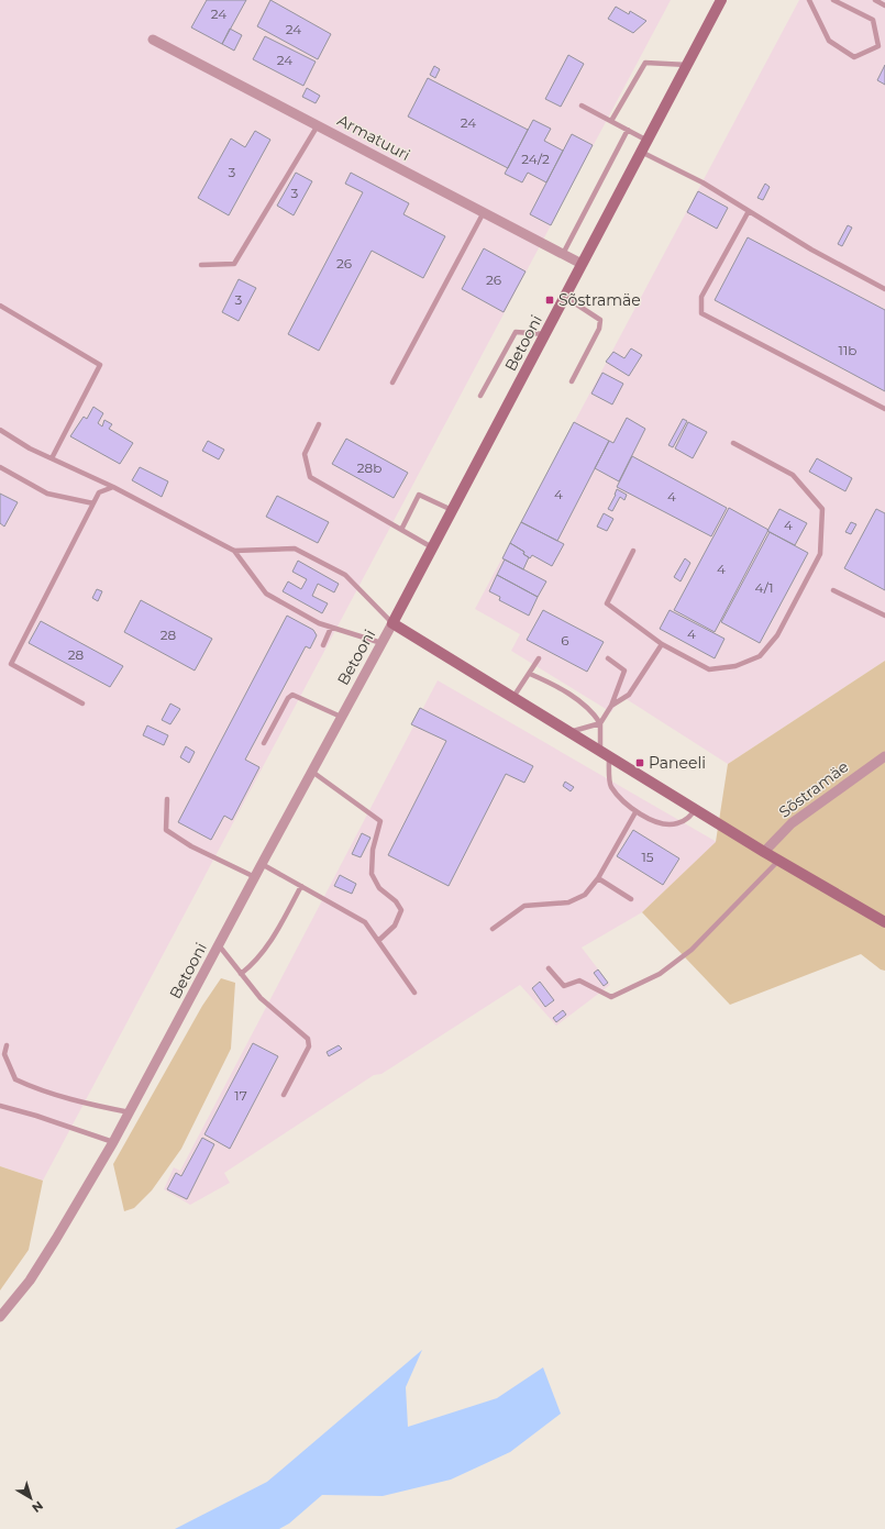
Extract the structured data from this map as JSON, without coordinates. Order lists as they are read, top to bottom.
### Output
{
  "streets": {
    "street": ["Armatuuri", "Betooni", "Sõstramäe"]
  },
  "crossings": [
    ["Armatuuri", "Betooni"]
  ],
  "places": {
    "transit": ["Sõstramäe", "Paneeli"]
  },
  "house_numbers": [
    "24",
    "24",
    "24",
    "24",
    "24/2",
    "3",
    "3",
    "26",
    "26",
    "3",
    "11b",
    "28b",
    "4",
    "4",
    "4",
    "4",
    "4/1",
    "4",
    "28",
    "6",
    "28",
    "15",
    "17"
  ],
  "north": "bottom right"
}
